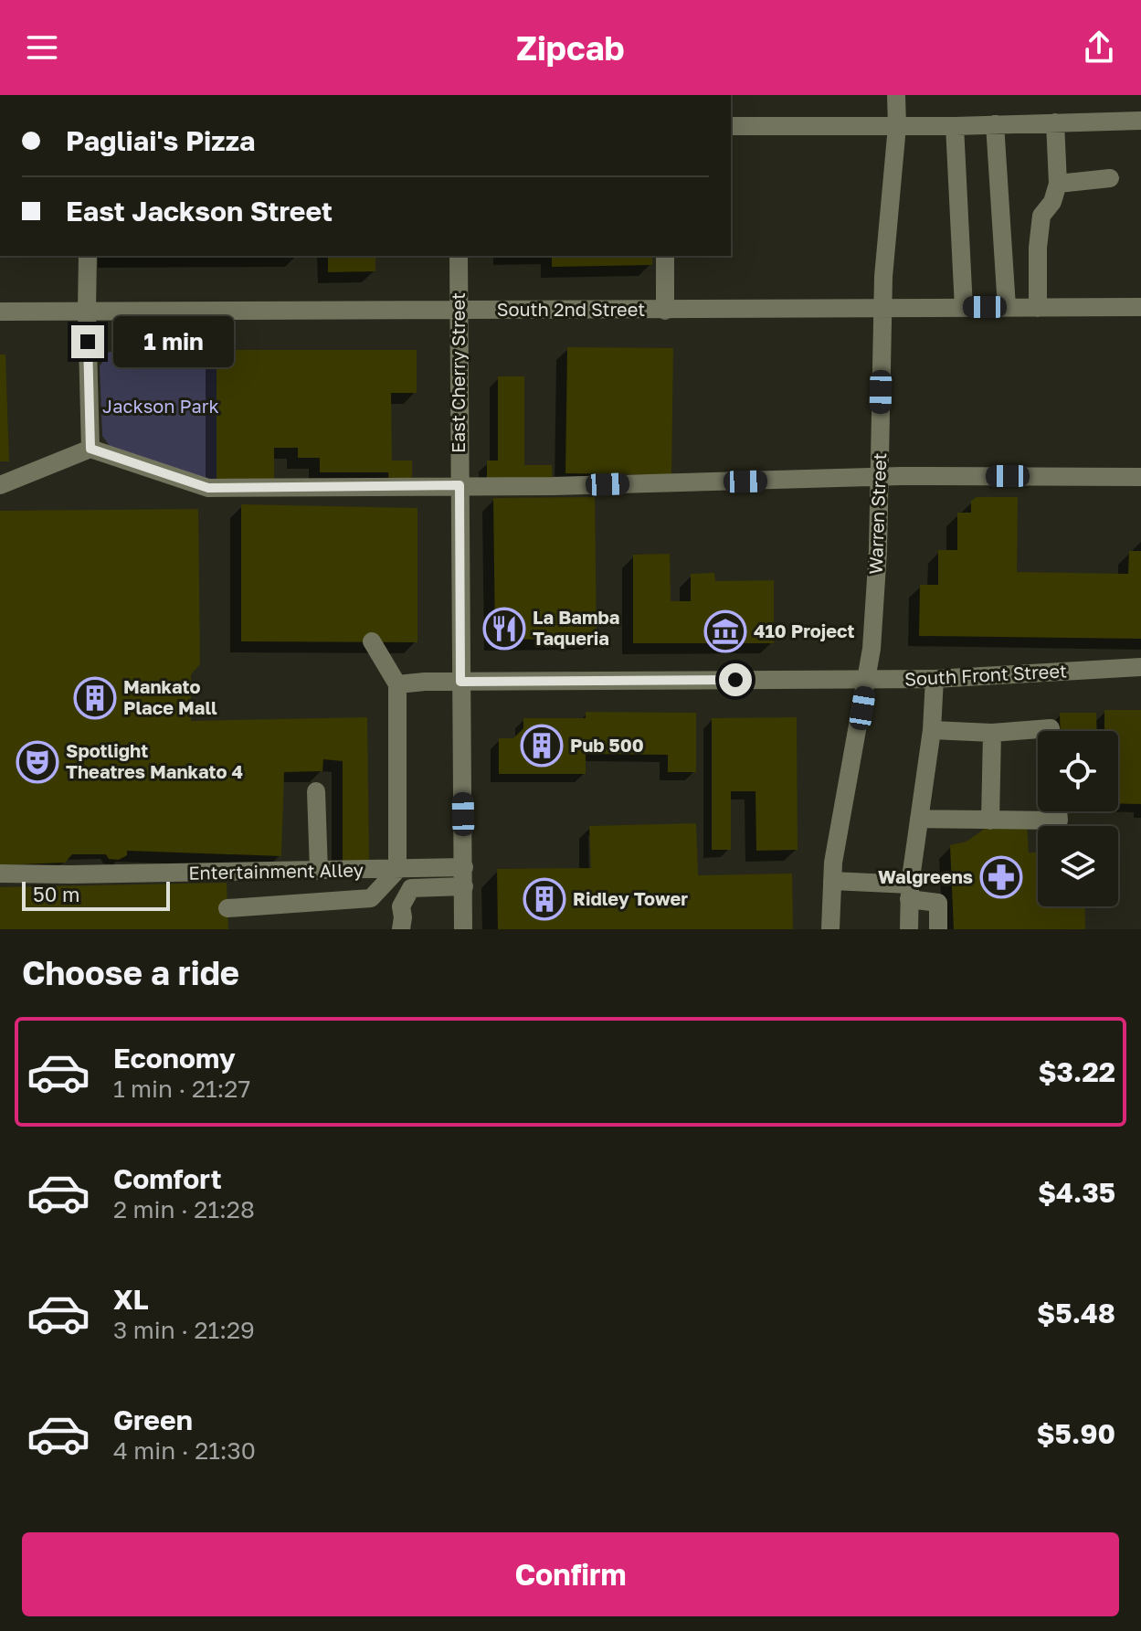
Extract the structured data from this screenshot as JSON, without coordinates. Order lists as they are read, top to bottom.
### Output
{
  "streets": {
    "street": [
      "South 2nd Street",
      "East Cherry Street",
      "Warren Street",
      "South Front Street",
      "Entertainment Alley"
    ]
  },
  "crossings": [
    ["South 2nd Street", "East Cherry Street"],
    ["South 2nd Street", "Warren Street"],
    ["East Cherry Street", "South Front Street"],
    ["East Cherry Street", "Entertainment Alley"],
    ["Warren Street", "South Front Street"]
  ],
  "parks": ["Jackson Park"],
  "places": {
    "restaurant": ["La Bamba Taqueria"],
    "museum": ["410 Project"],
    "building": ["Mankato Place Mall", "Pub 500", "Ridley Tower"],
    "theatre": ["Spotlight Theatres Mankato 4"],
    "pharmacy": ["Walgreens"]
  },
  "scale_bar": "50 m",
  "page": {
    "header": "Zipcab",
    "banner": ["Pagliai's Pizza", "East Jackson Street"],
    "bubble": "1 min",
    "scale": "50 m",
    "heading": "Choose a ride",
    "list": [
      {
        "name": "Economy",
        "note": "1 min · 21:27",
        "value": "$3.22"
      },
      {
        "name": "Comfort",
        "note": "2 min · 21:28",
        "value": "$4.35"
      },
      {
        "name": "XL",
        "note": "3 min · 21:29",
        "value": "$5.48"
      },
      {
        "name": "Green",
        "note": "4 min · 21:30",
        "value": "$5.90"
      }
    ],
    "buttons": "Confirm"
  }
}
